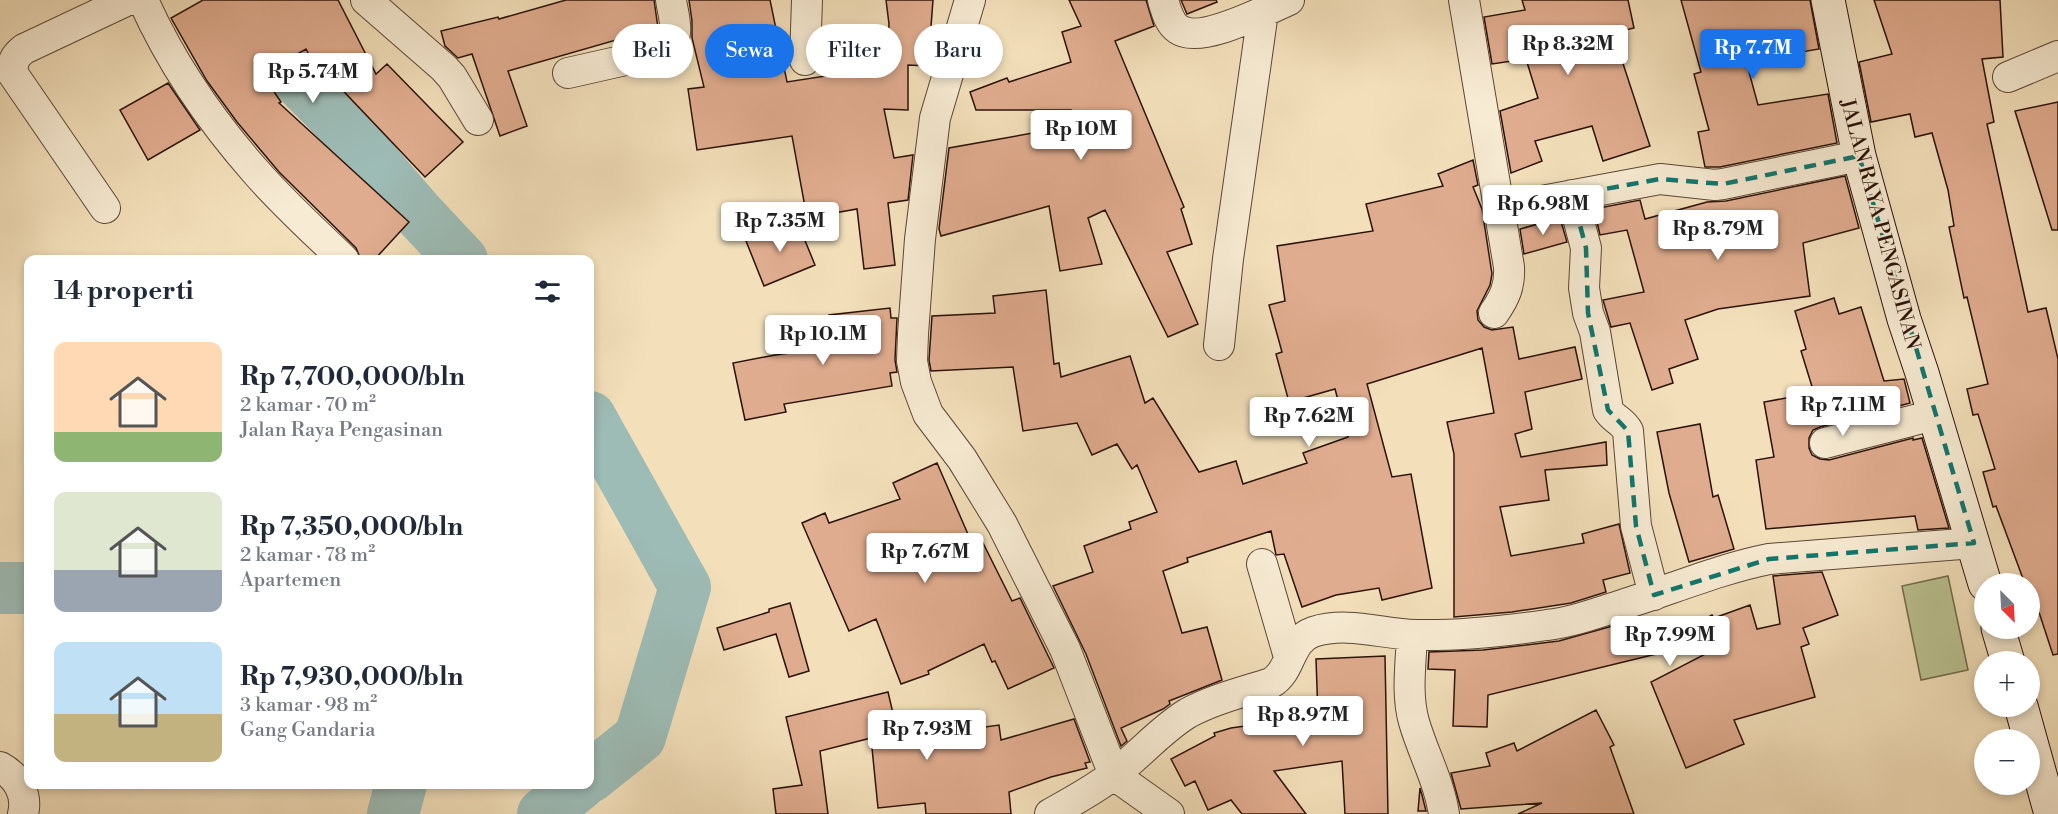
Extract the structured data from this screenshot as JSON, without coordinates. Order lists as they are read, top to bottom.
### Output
{
  "streets": {
    "main road": ["JALAN RAYA PENGASINAN"]
  },
  "north": "bottom right",
  "page": {
    "chip": [
      "Beli",
      "Sewa",
      "Filter",
      "Baru"
    ],
    "price": [
      "Rp 8.32M",
      "Rp 7.7M",
      "Rp 5.74M",
      "Rp 10M",
      "Rp 6.98M",
      "Rp 7.35M",
      "Rp 8.79M",
      "Rp 10.1M",
      "Rp 7.11M",
      "Rp 7.62M",
      "Rp 7.67M",
      "Rp 7.99M",
      "Rp 8.97M",
      "Rp 7.93M"
    ],
    "heading": "14 properti",
    "list": [
      {
        "name": "Rp 7,700,000/bln",
        "note": "2 kamar · 70 m² · Jalan Raya Pengasinan"
      },
      {
        "name": "Rp 7,350,000/bln",
        "note": "2 kamar · 78 m² · Apartemen"
      },
      {
        "name": "Rp 7,930,000/bln",
        "note": "3 kamar · 98 m² · Gang Gandaria"
      }
    ],
    "map_buttons": ["+", "−"]
  }
}
